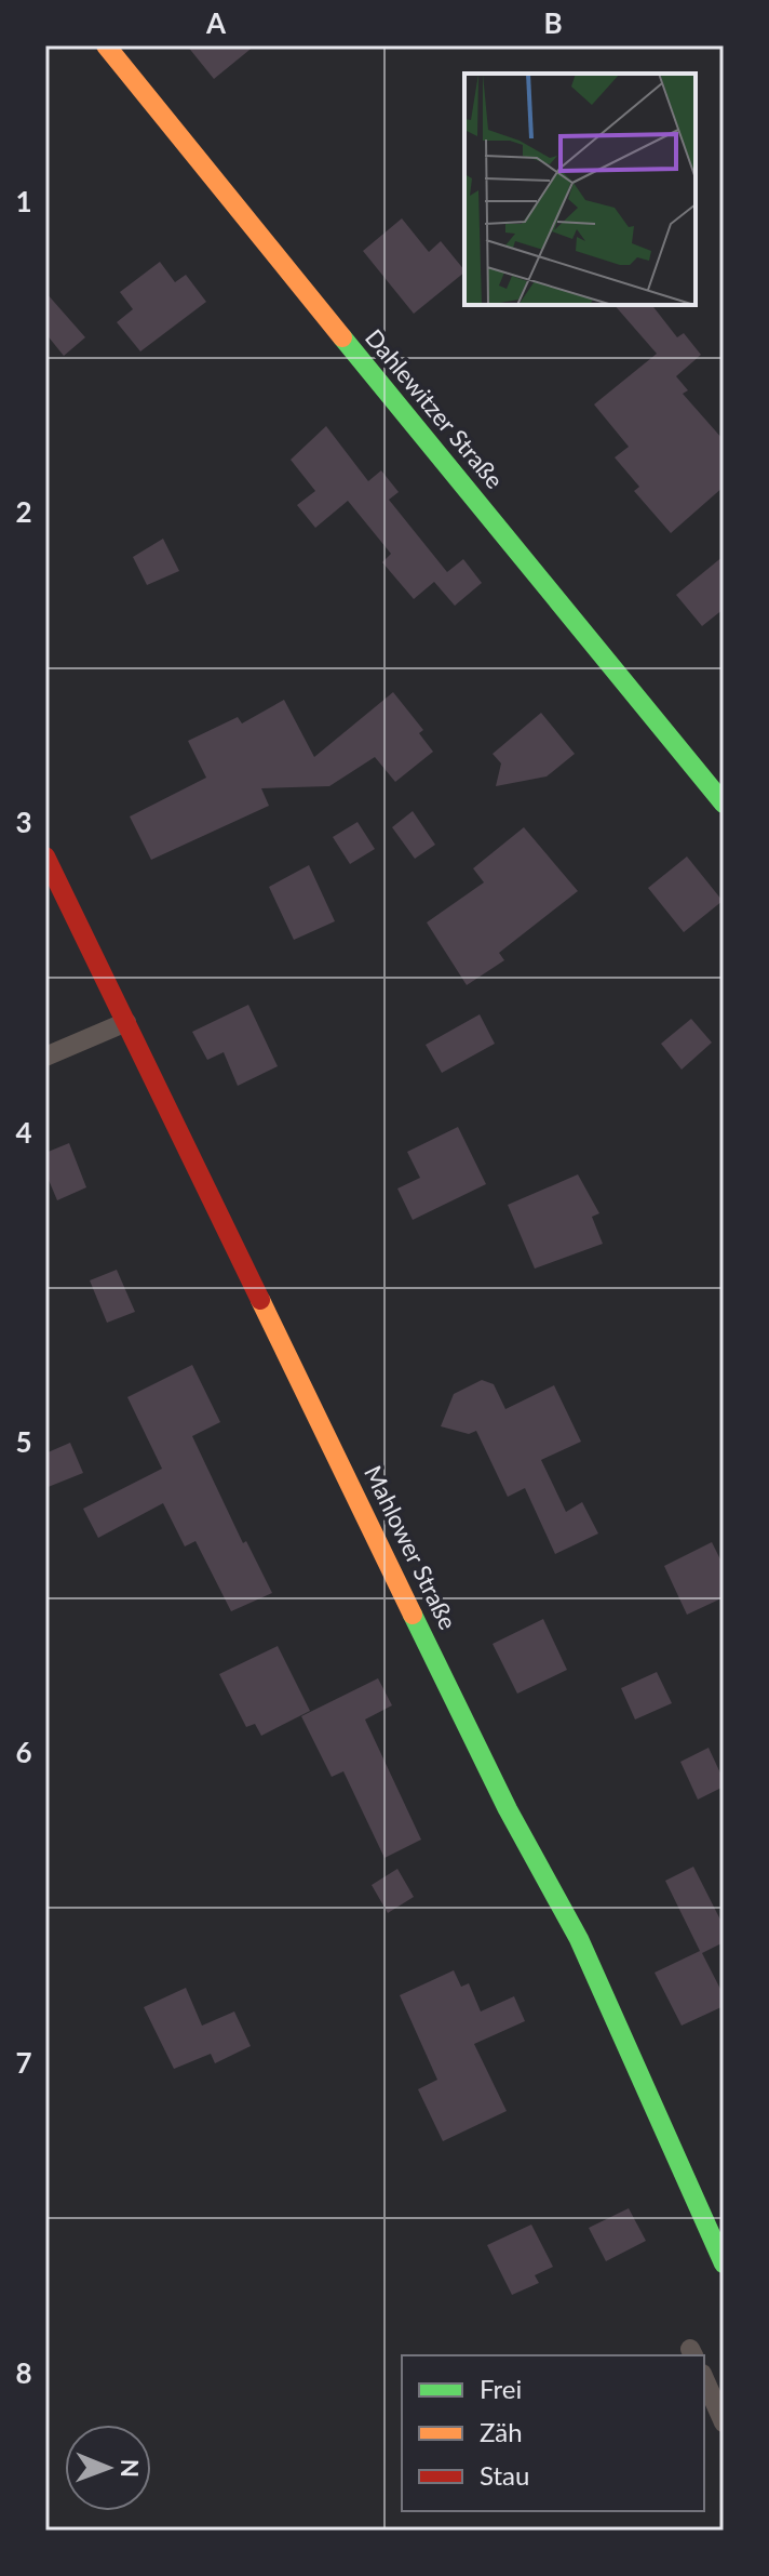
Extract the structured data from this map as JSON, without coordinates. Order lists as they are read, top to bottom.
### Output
{
  "streets": {
    "street": ["Dahlewitzer Straße", "Mahlower Straße"]
  },
  "legend": ["Frei", "Zäh", "Stau"],
  "north": "right",
  "grid": {
    "columns": ["A", "B"],
    "rows": [
      "1",
      "2",
      "3",
      "4",
      "5",
      "6",
      "7",
      "8"
    ]
  }
}
